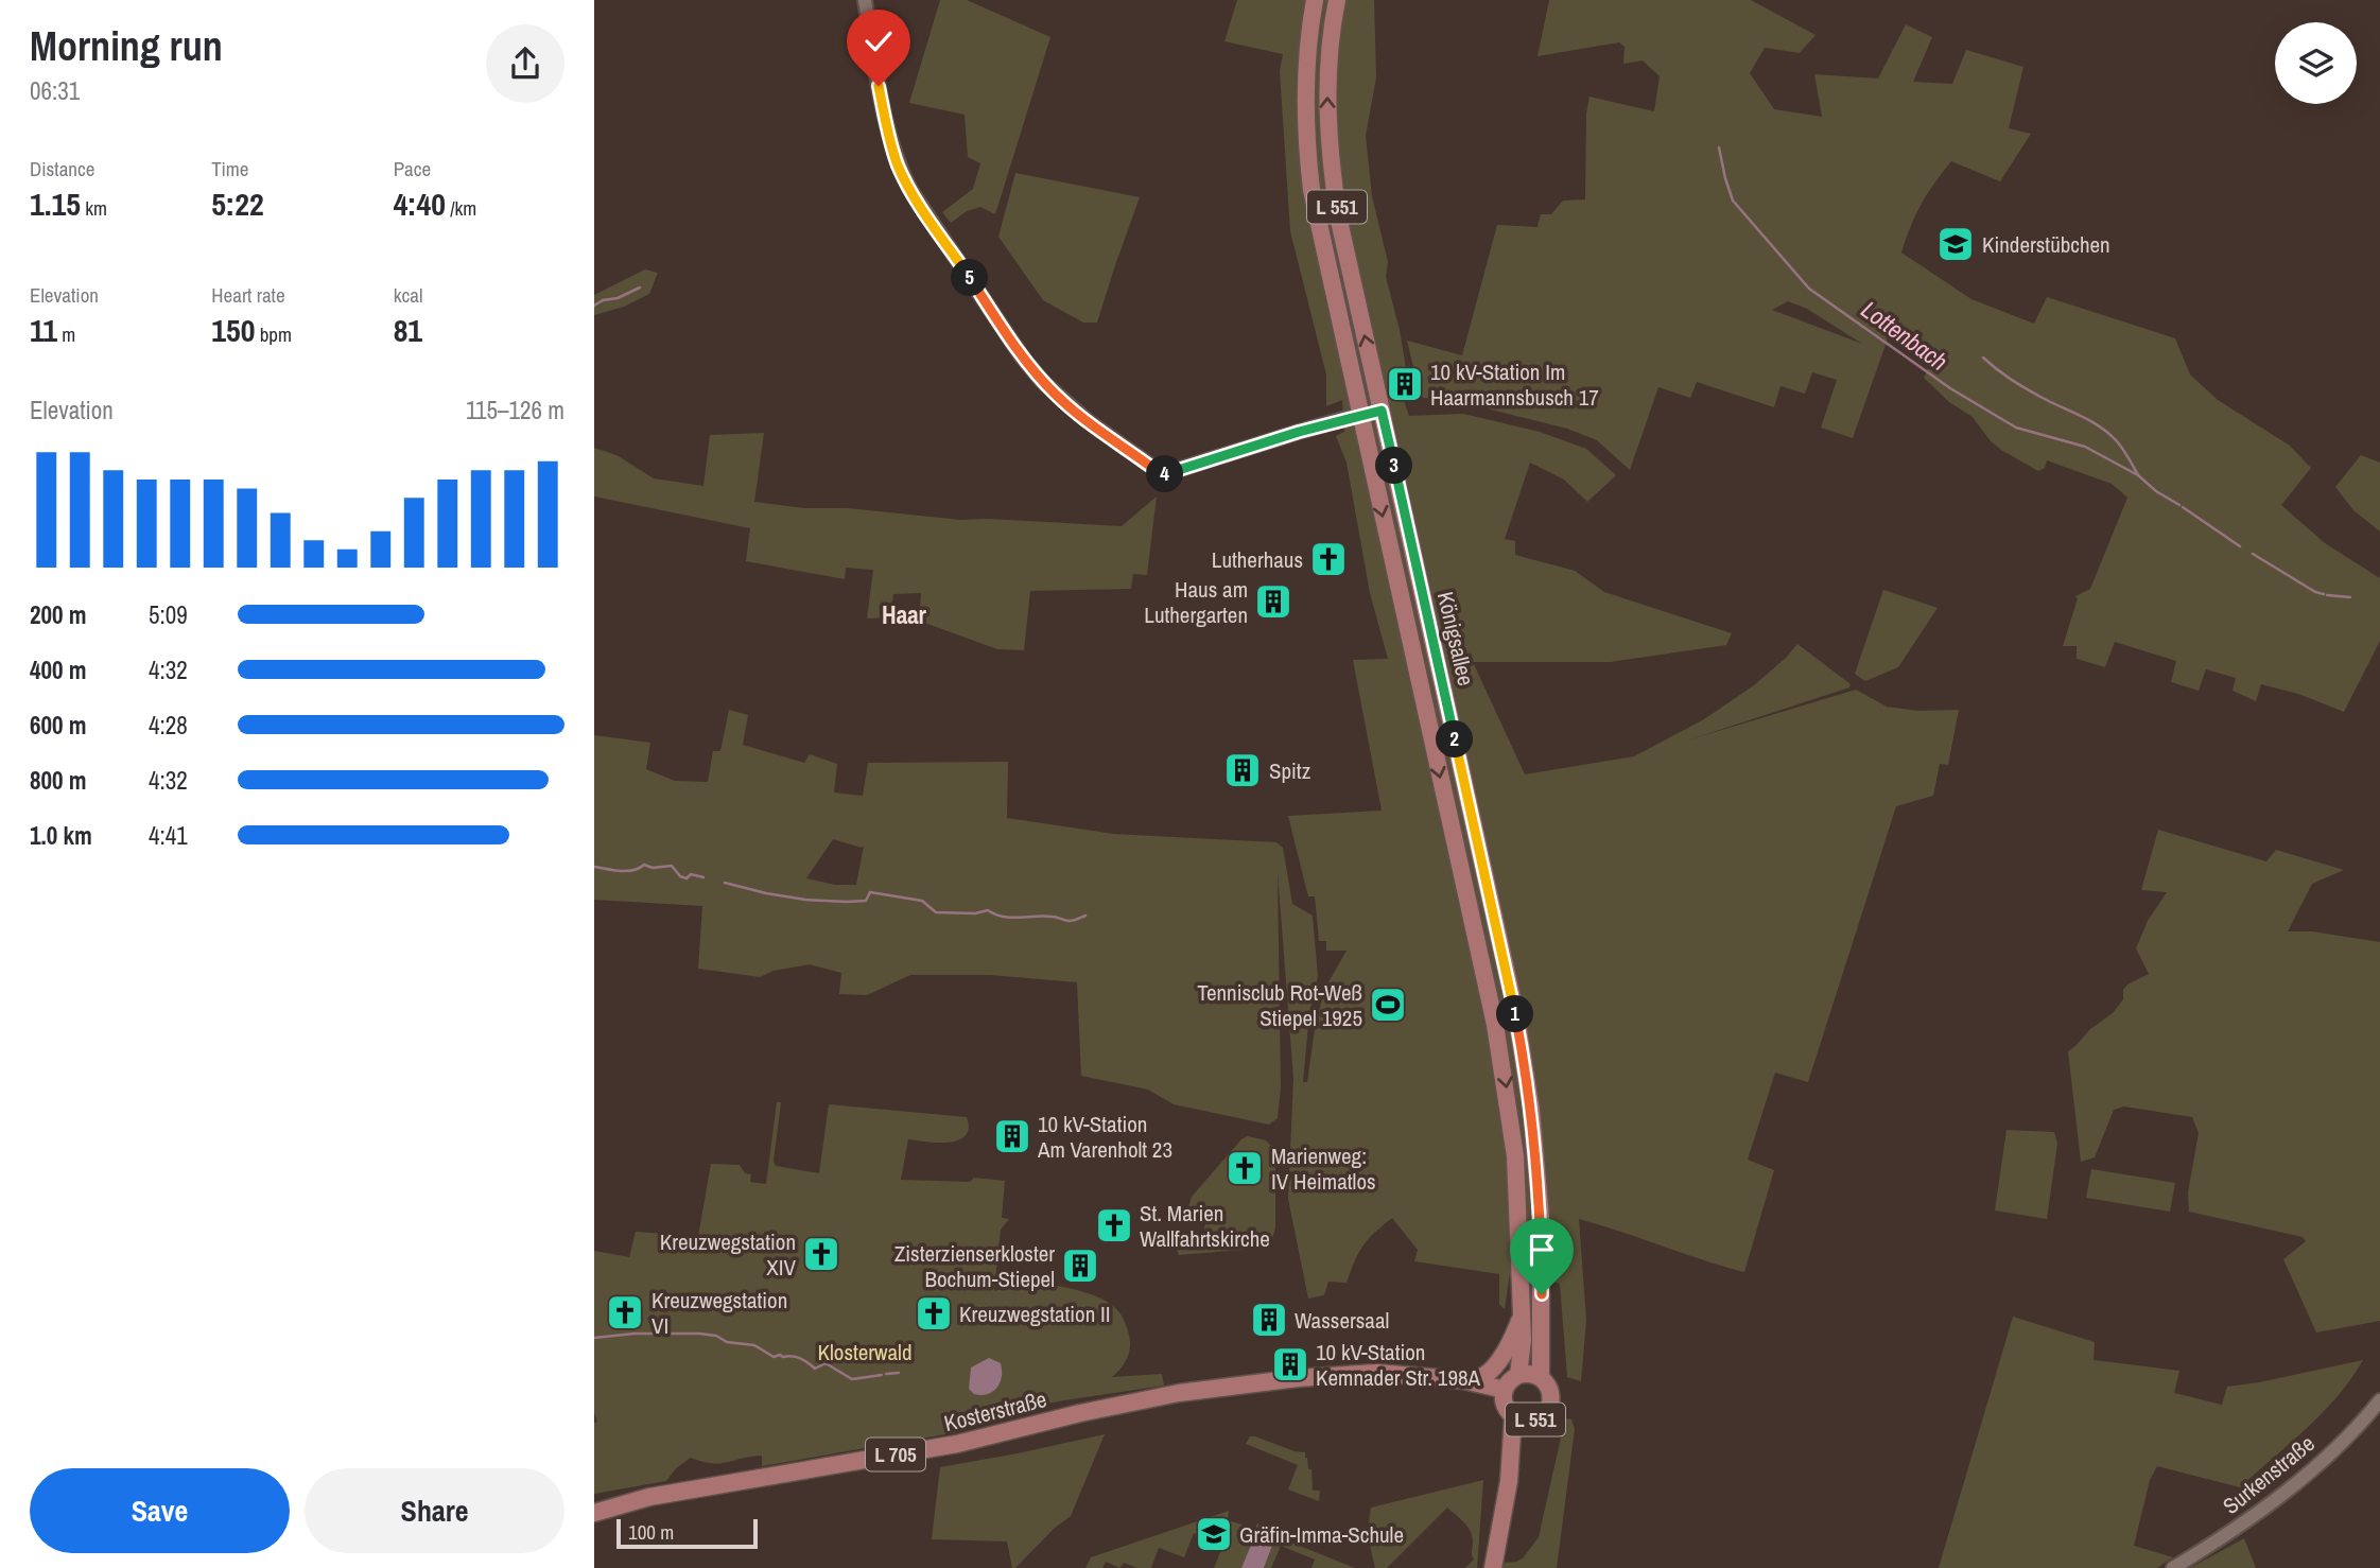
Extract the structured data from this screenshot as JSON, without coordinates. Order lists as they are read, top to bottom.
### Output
{
  "streets": {
    "main road": [
      "L 551",
      "Königsallee",
      "Kosterstraße",
      "L 705"
    ],
    "street": ["Surkenstraße"]
  },
  "crossings": [
    ["L 551", "Königsallee"],
    ["L 551", "L 705"],
    ["Königsallee", "L 705"],
    ["Kosterstraße", "L 705"]
  ],
  "districts": ["Haar"],
  "water": ["Lottenbach"],
  "parks": ["Klosterwald"],
  "places": {
    "school or university": ["Kinderstübchen", "Gräfin-Imma-Schule"],
    "building": [
      "10 kV-Station Im Haarmannsbusch 17",
      "Haus am Luthergarten",
      "Spitz",
      "10 kV-Station Am Varenholt 23",
      "Zisterzienserkloster Bochum-Stiepel",
      "Wassersaal",
      "10 kV-Station Kemnader Str. 198A"
    ],
    "church": [
      "Lutherhaus",
      "Marienweg: IV Heimatlos",
      "St. Marien Wallfahrtskirche",
      "Kreuzwegstation XIV",
      "Kreuzwegstation VI",
      "Kreuzwegstation II"
    ],
    "sports": ["Tennisclub Rot-Weß Stiepel 1925"]
  },
  "scale_bar": "100 m",
  "page": {
    "heading": ["Morning run", "06:31"],
    "stats": [
      ["Distance", "1.15 km"],
      ["Time", "5:22"],
      ["Pace", "4:40 /km"],
      ["Elevation", "11 m"],
      ["Heart rate", "150 bpm"],
      ["kcal", "81"]
    ],
    "pins": [
      "5",
      "3",
      "4",
      "2",
      "1"
    ],
    "chart": ["Elevation", "115–126 m"],
    "list": [
      {
        "name": "200 m",
        "note": "5:09"
      },
      {
        "name": "400 m",
        "note": "4:32"
      },
      {
        "name": "600 m",
        "note": "4:28"
      },
      {
        "name": "800 m",
        "note": "4:32"
      },
      {
        "name": "1.0 km",
        "note": "4:41"
      }
    ],
    "buttons": ["Save", "Share"],
    "scale": "100 m"
  }
}
